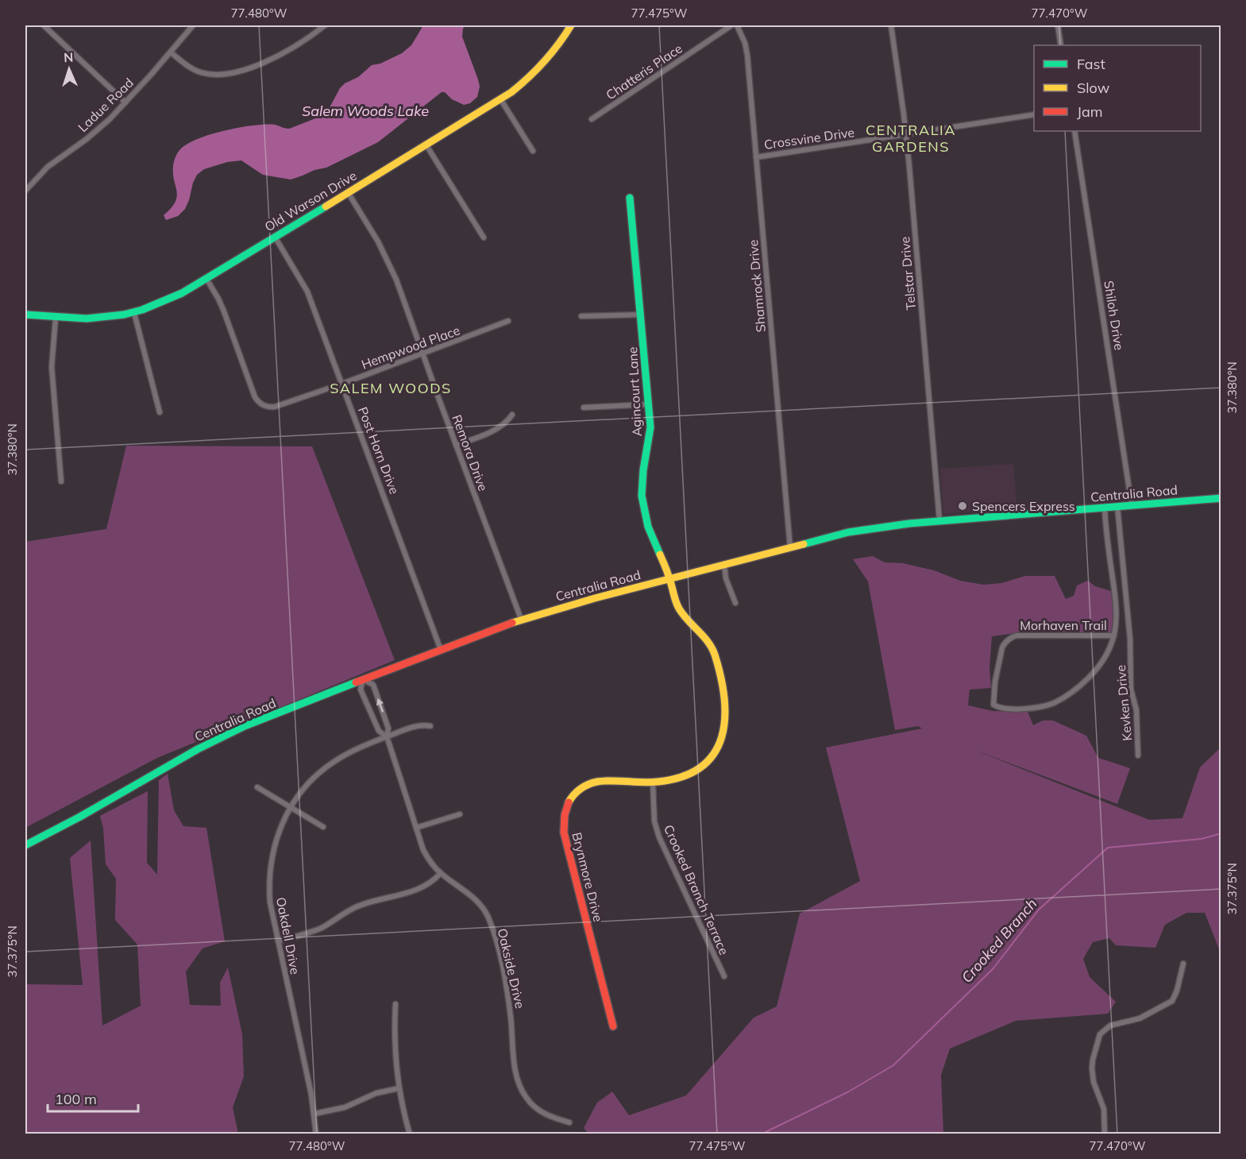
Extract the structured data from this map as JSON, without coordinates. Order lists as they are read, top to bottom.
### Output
{
  "streets": {
    "street": [
      "Chatteris Place",
      "Ladue Road",
      "Crossvine Drive",
      "Old Warson Drive",
      "Telstar Drive",
      "Shamrock Drive",
      "Shiloh Drive",
      "Hempwood Place",
      "Agincourt Lane",
      "Post Horn Drive",
      "Remora Drive",
      "Centralia Road",
      "Morhaven Trail",
      "Kevken Drive",
      "Brynmore Drive",
      "Crooked Branch Terrace",
      "Oakdell Drive",
      "Oakside Drive"
    ]
  },
  "crossings": [
    ["Crossvine Drive", "Telstar Drive"],
    ["Crossvine Drive", "Shamrock Drive"],
    ["Old Warson Drive", "Hempwood Place"],
    ["Old Warson Drive", "Post Horn Drive"],
    ["Old Warson Drive", "Remora Drive"],
    ["Telstar Drive", "Centralia Road"],
    ["Shamrock Drive", "Centralia Road"],
    ["Shiloh Drive", "Centralia Road"],
    ["Hempwood Place", "Post Horn Drive"],
    ["Hempwood Place", "Remora Drive"],
    ["Agincourt Lane", "Centralia Road"],
    ["Agincourt Lane", "Brynmore Drive"],
    ["Post Horn Drive", "Centralia Road"],
    ["Remora Drive", "Centralia Road"],
    ["Centralia Road", "Morhaven Trail"],
    ["Centralia Road", "Kevken Drive"],
    ["Centralia Road", "Brynmore Drive"],
    ["Centralia Road", "Oakside Drive"],
    ["Brynmore Drive", "Crooked Branch Terrace"],
    ["Oakdell Drive", "Oakside Drive"]
  ],
  "districts": ["CENTRALIA GARDENS", "SALEM WOODS"],
  "water": ["Salem Woods Lake", "Crooked Branch"],
  "places": ["Spencers Express"],
  "legend": ["Fast", "Slow", "Jam"],
  "scale_bar": "100 m",
  "north": "top",
  "coordinates": [
    "77.480°W",
    "77.475°W",
    "77.470°W",
    "37.380°N",
    "37.375°N"
  ]
}
